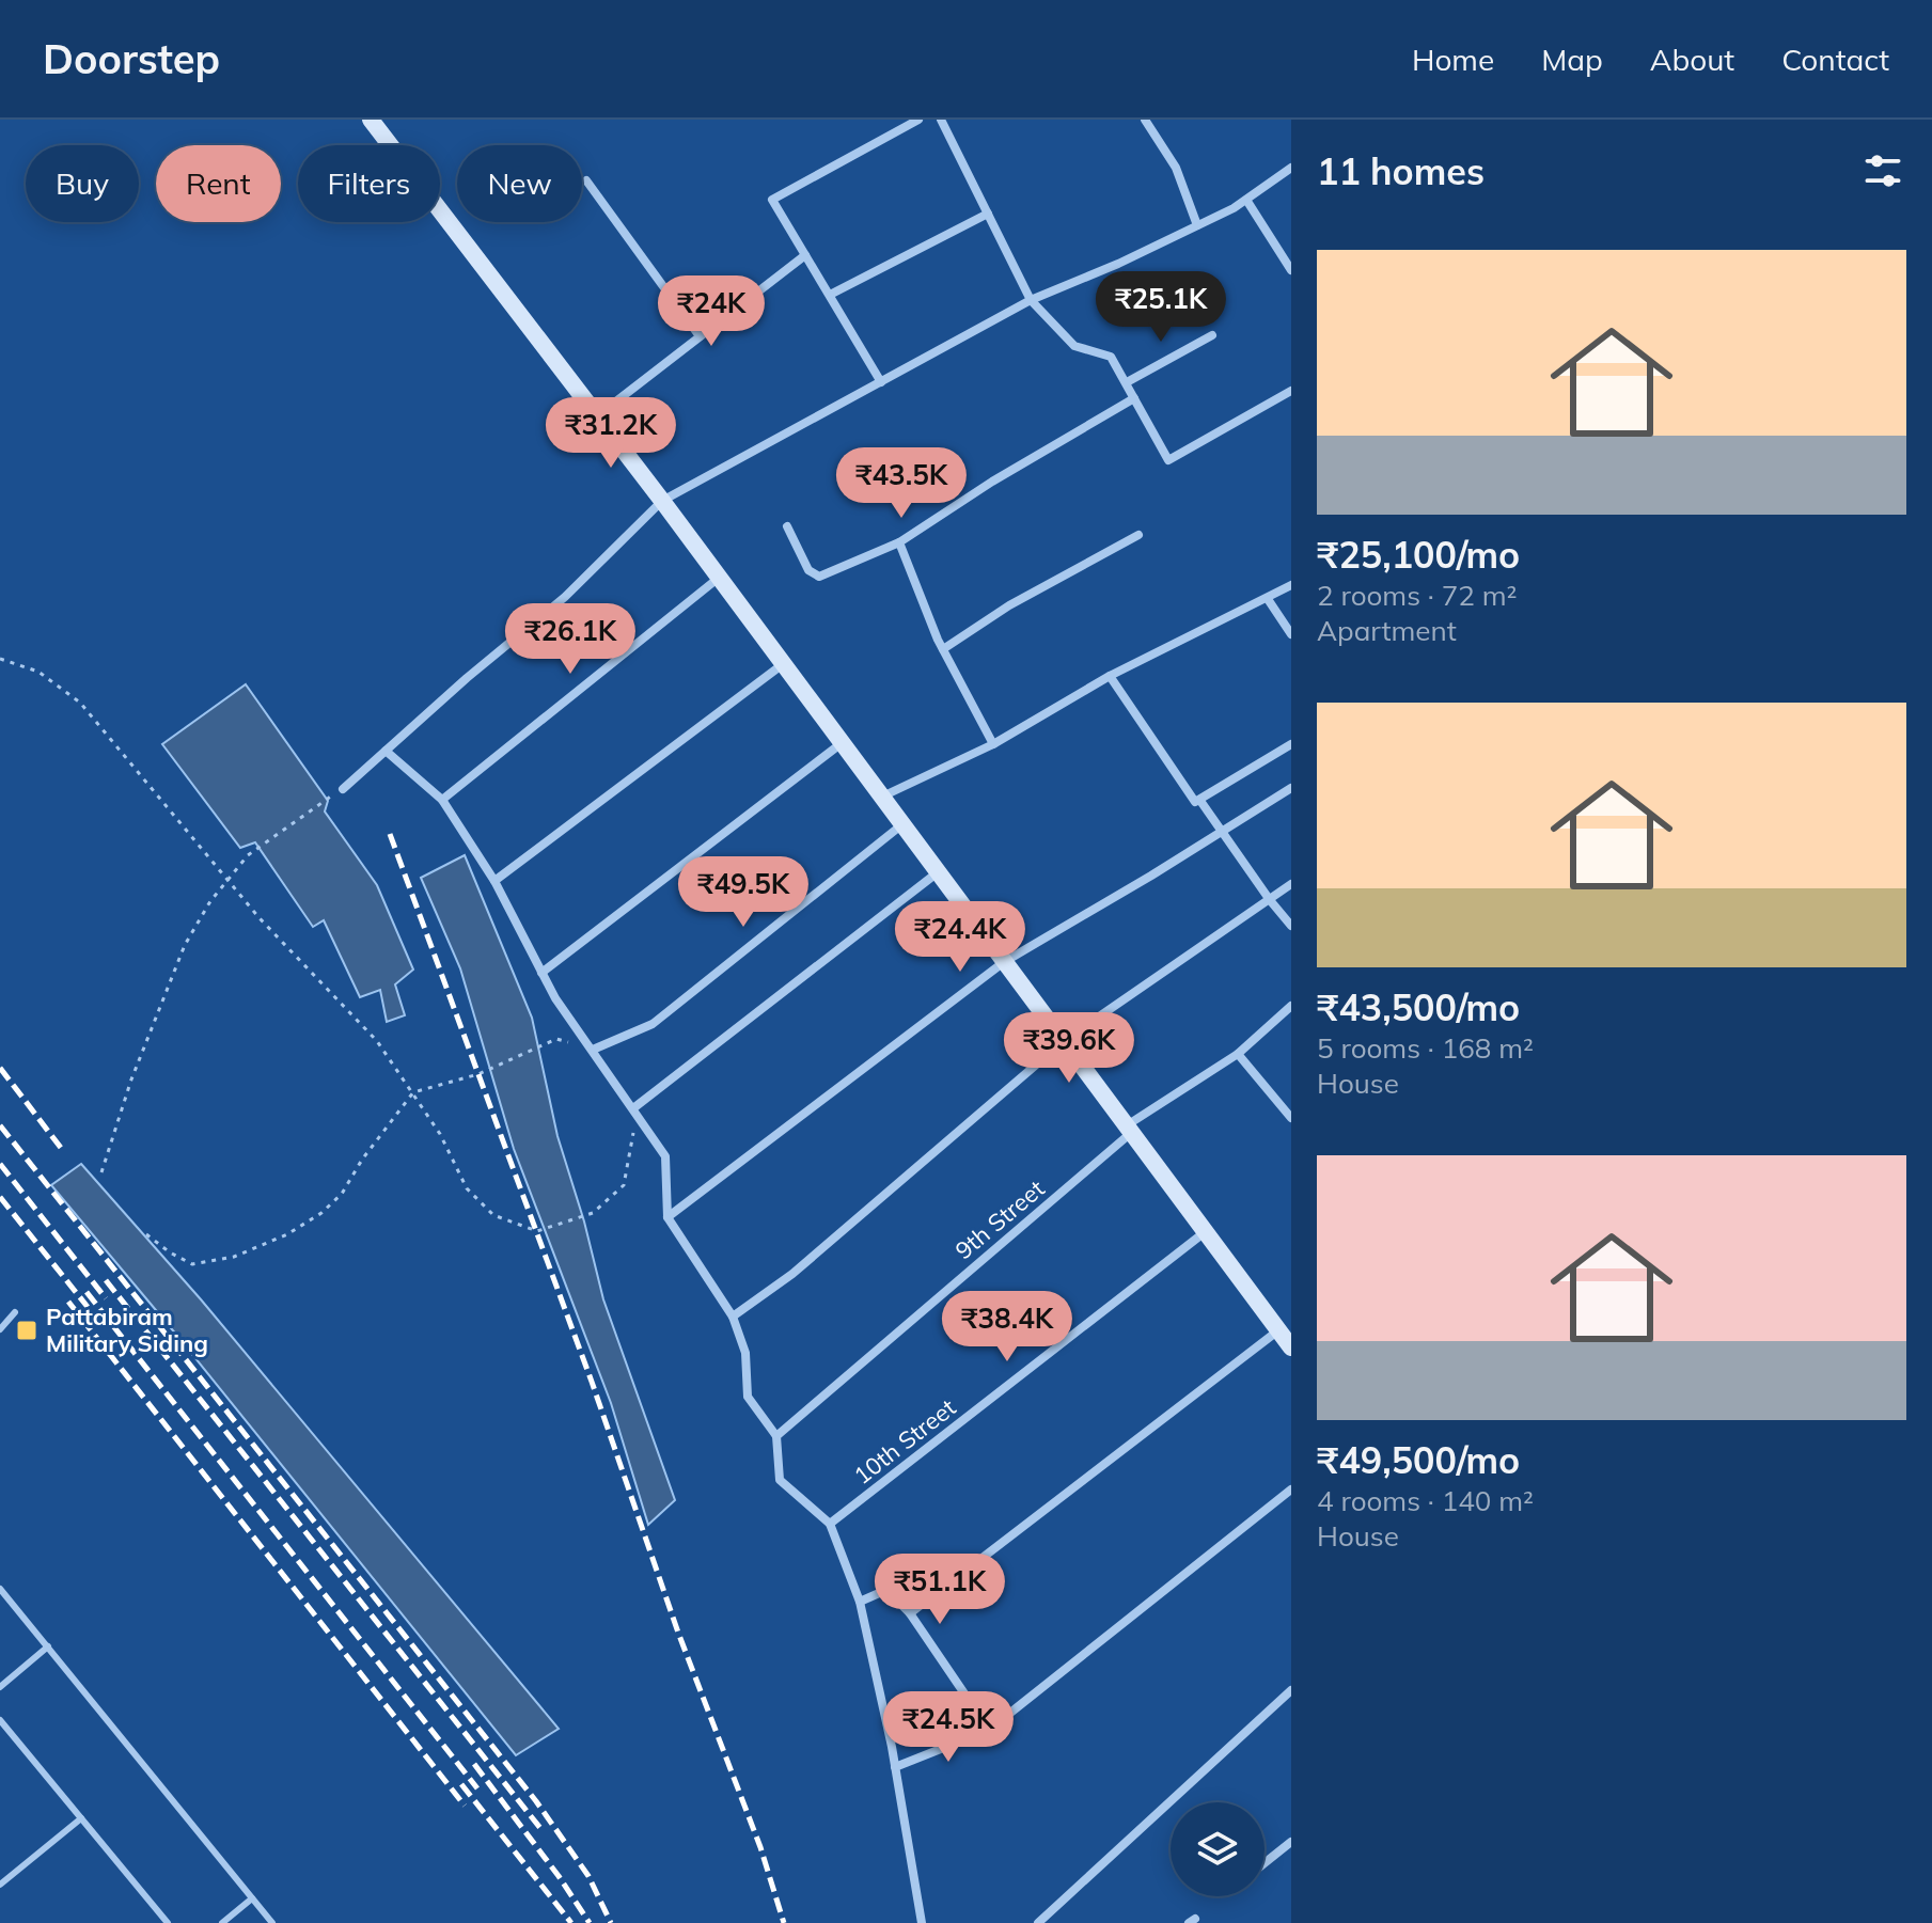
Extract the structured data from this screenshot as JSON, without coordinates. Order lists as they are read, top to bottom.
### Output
{
  "streets": {
    "street": ["9th Street", "10th Street"]
  },
  "places": {
    "transit": ["Pattabiram Military Siding"]
  },
  "page": {
    "header": "Doorstep",
    "nav": [
      "Home",
      "Map",
      "About",
      "Contact"
    ],
    "heading": "11 homes",
    "chip": [
      "Buy",
      "Rent",
      "Filters",
      "New"
    ],
    "list": [
      {
        "name": "₹25,100/mo",
        "note": "2 rooms · 72 m² · Apartment"
      },
      {
        "name": "₹43,500/mo",
        "note": "5 rooms · 168 m² · House"
      },
      {
        "name": "₹49,500/mo",
        "note": "4 rooms · 140 m² · House"
      }
    ],
    "price": [
      "₹25.1K",
      "₹24K",
      "₹31.2K",
      "₹43.5K",
      "₹26.1K",
      "₹49.5K",
      "₹24.4K",
      "₹39.6K",
      "₹38.4K",
      "₹51.1K",
      "₹24.5K"
    ]
  }
}
